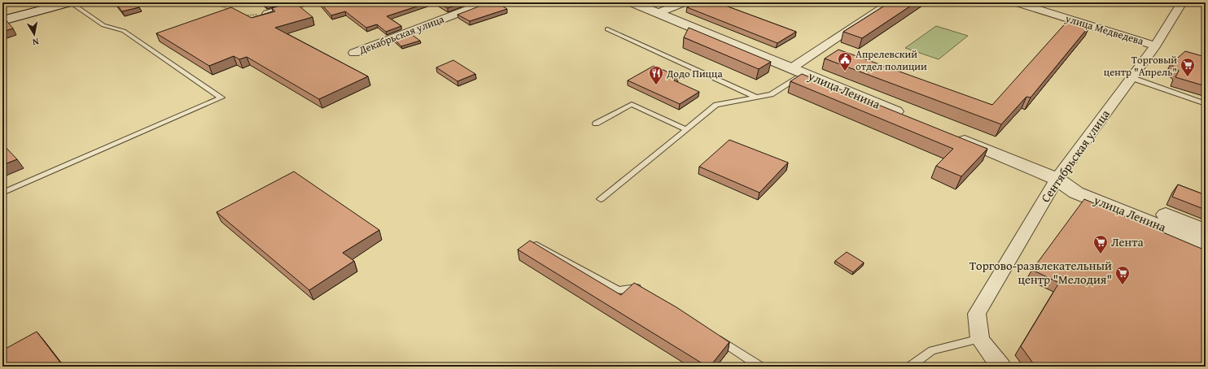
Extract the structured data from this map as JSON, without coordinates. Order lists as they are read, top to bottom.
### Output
{
  "streets": {
    "street": [
      "улица Медведева",
      "Декабрьская улица",
      "улица Ленина",
      "Сентябрьская улица"
    ]
  },
  "crossings": [
    ["улица Медведева", "Сентябрьская улица"],
    ["улица Ленина", "Сентябрьская улица"]
  ],
  "places": {
    "public building": ["Апрелевский отдел полиции"],
    "supermarket": ["Торговый центр \"Апрель\"", "Лента", "Торгово-развлекательный центр \"Мелодия\""],
    "restaurant": ["Додо Пицца"]
  },
  "north": "bottom"
}
